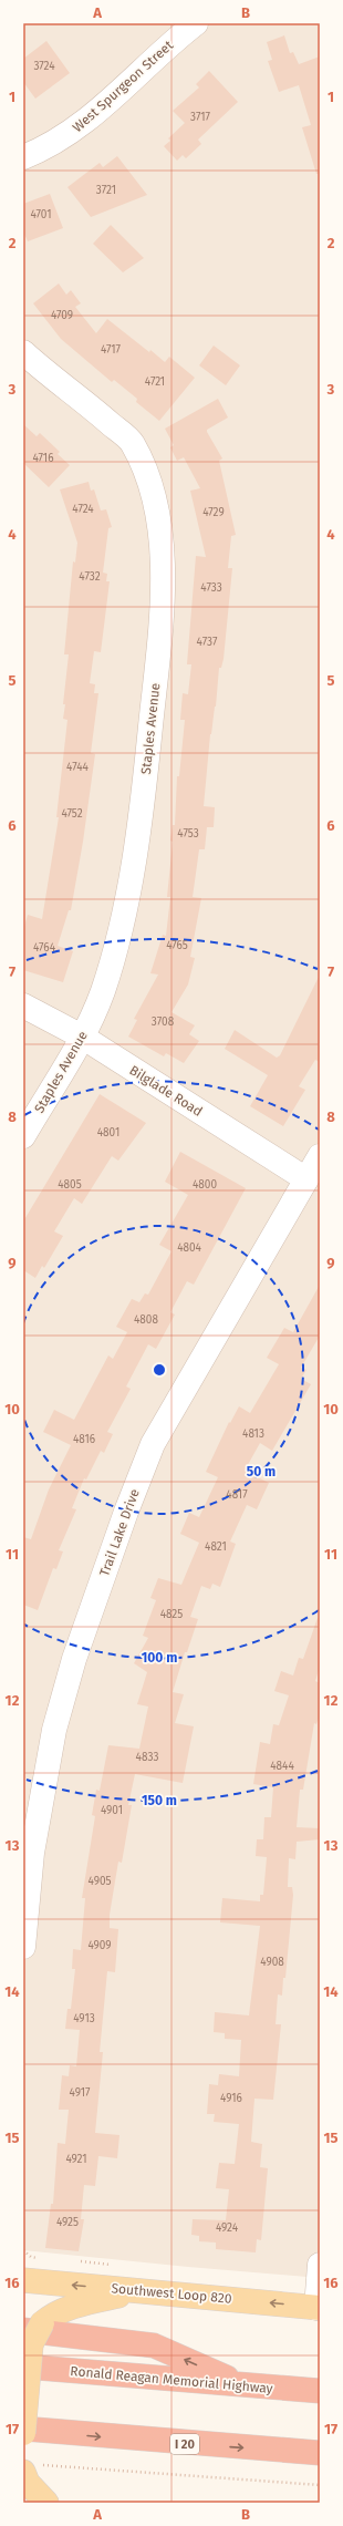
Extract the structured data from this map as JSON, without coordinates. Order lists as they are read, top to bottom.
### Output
{
  "streets": {
    "highway": ["Ronald Reagan Memorial Highway", "I 20"],
    "main road": ["Southwest Loop 820"],
    "street": [
      "West Spurgeon Street",
      "Staples Avenue",
      "Bilglade Road",
      "Trail Lake Drive"
    ]
  },
  "crossings": [
    ["Staples Avenue", "Bilglade Road"],
    ["Bilglade Road", "Trail Lake Drive"]
  ],
  "house_numbers": [
    "3724",
    "3717",
    "3721",
    "4701",
    "4709",
    "4717",
    "4721",
    "4716",
    "4724",
    "4729",
    "4732",
    "4733",
    "4737",
    "4744",
    "4752",
    "4753",
    "4765",
    "4764",
    "3708",
    "4801",
    "4805",
    "4800",
    "4804",
    "4808",
    "4813",
    "4816",
    "4817",
    "4821",
    "4825",
    "4833",
    "4844",
    "4901",
    "4905",
    "4909",
    "4908",
    "4913",
    "4917",
    "4916",
    "4921",
    "4925",
    "4924"
  ],
  "grid": {
    "columns": ["A", "B"],
    "rows": [
      "1",
      "2",
      "3",
      "4",
      "5",
      "6",
      "7",
      "8",
      "9",
      "10",
      "11",
      "12",
      "13",
      "14",
      "15",
      "16",
      "17"
    ]
  },
  "rings": ["50 m", "100 m", "150 m"]
}
